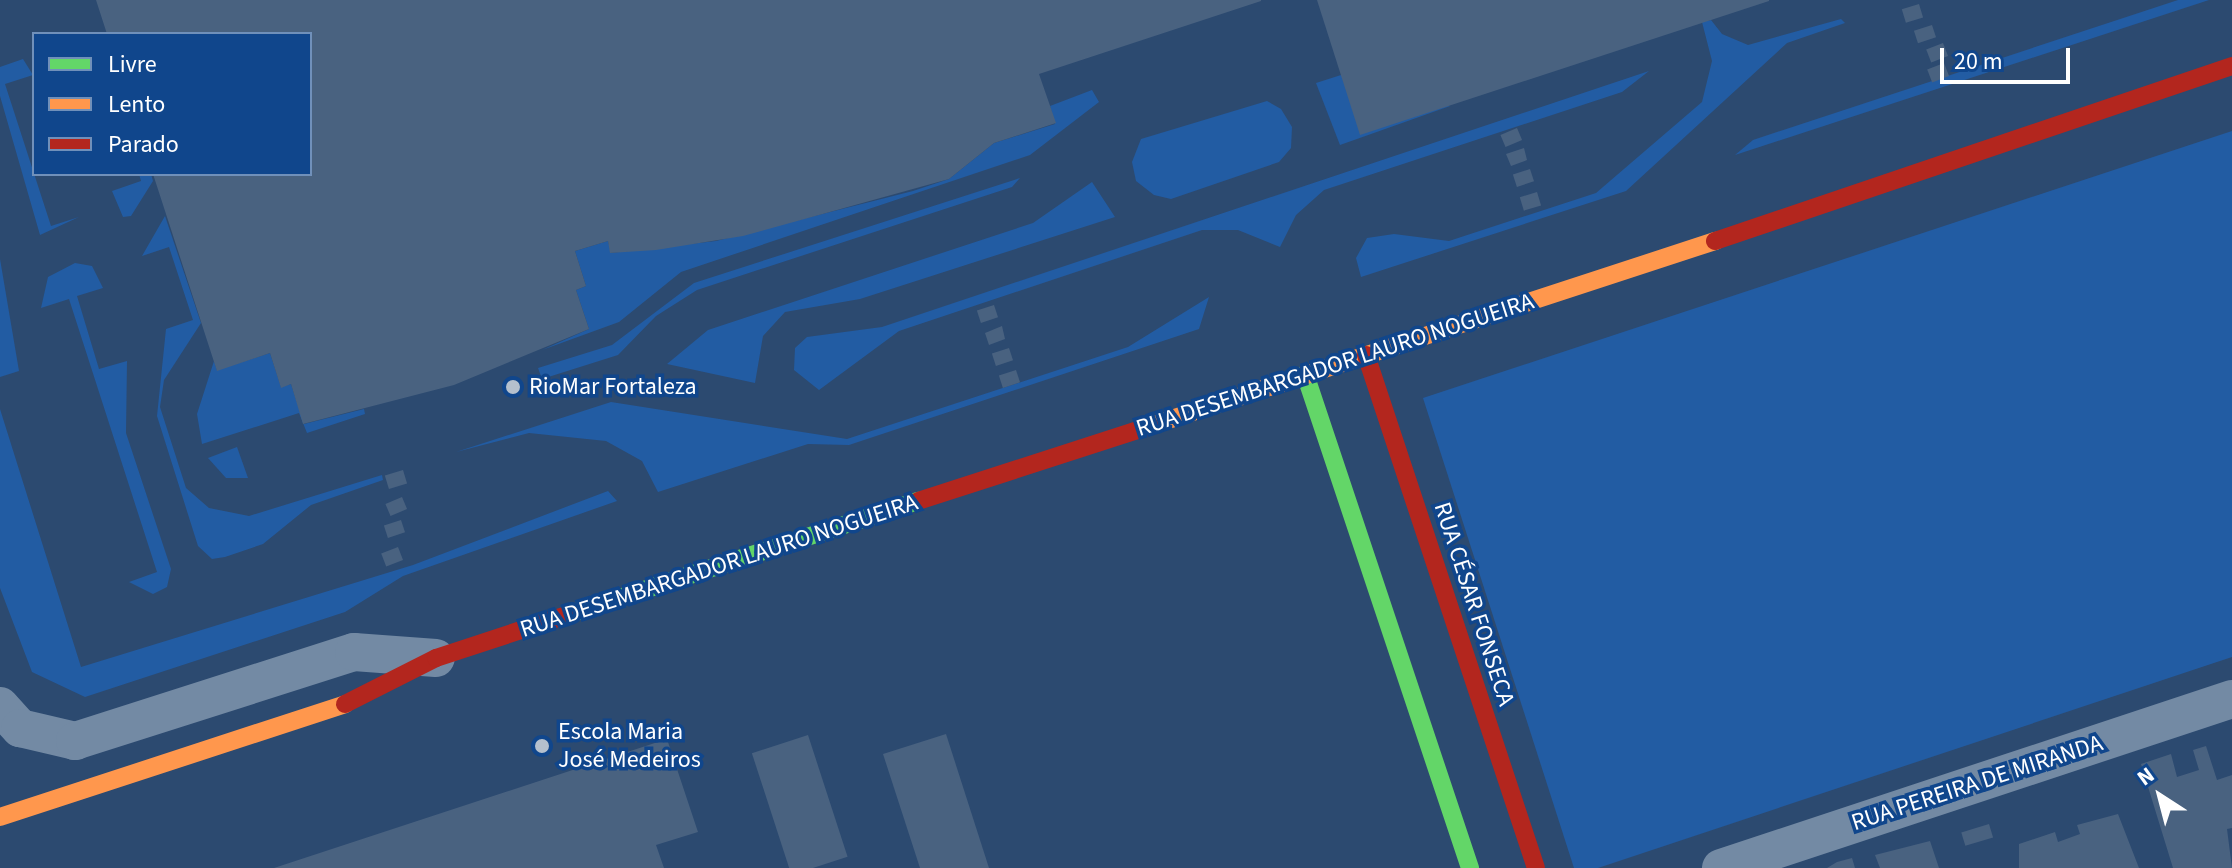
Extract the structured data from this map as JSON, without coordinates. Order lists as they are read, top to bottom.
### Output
{
  "streets": {
    "street": ["RUA DESEMBARGADOR LAURO NOGUEIRA", "RUA CÉSAR FONSECA", "RUA PEREIRA DE MIRANDA"]
  },
  "crossings": [
    ["RUA DESEMBARGADOR LAURO NOGUEIRA", "RUA CÉSAR FONSECA"]
  ],
  "places": ["RioMar Fortaleza", "Escola Maria José Medeiros"],
  "legend": ["Livre", "Lento", "Parado"],
  "scale_bar": "20 m",
  "north": "top left"
}
